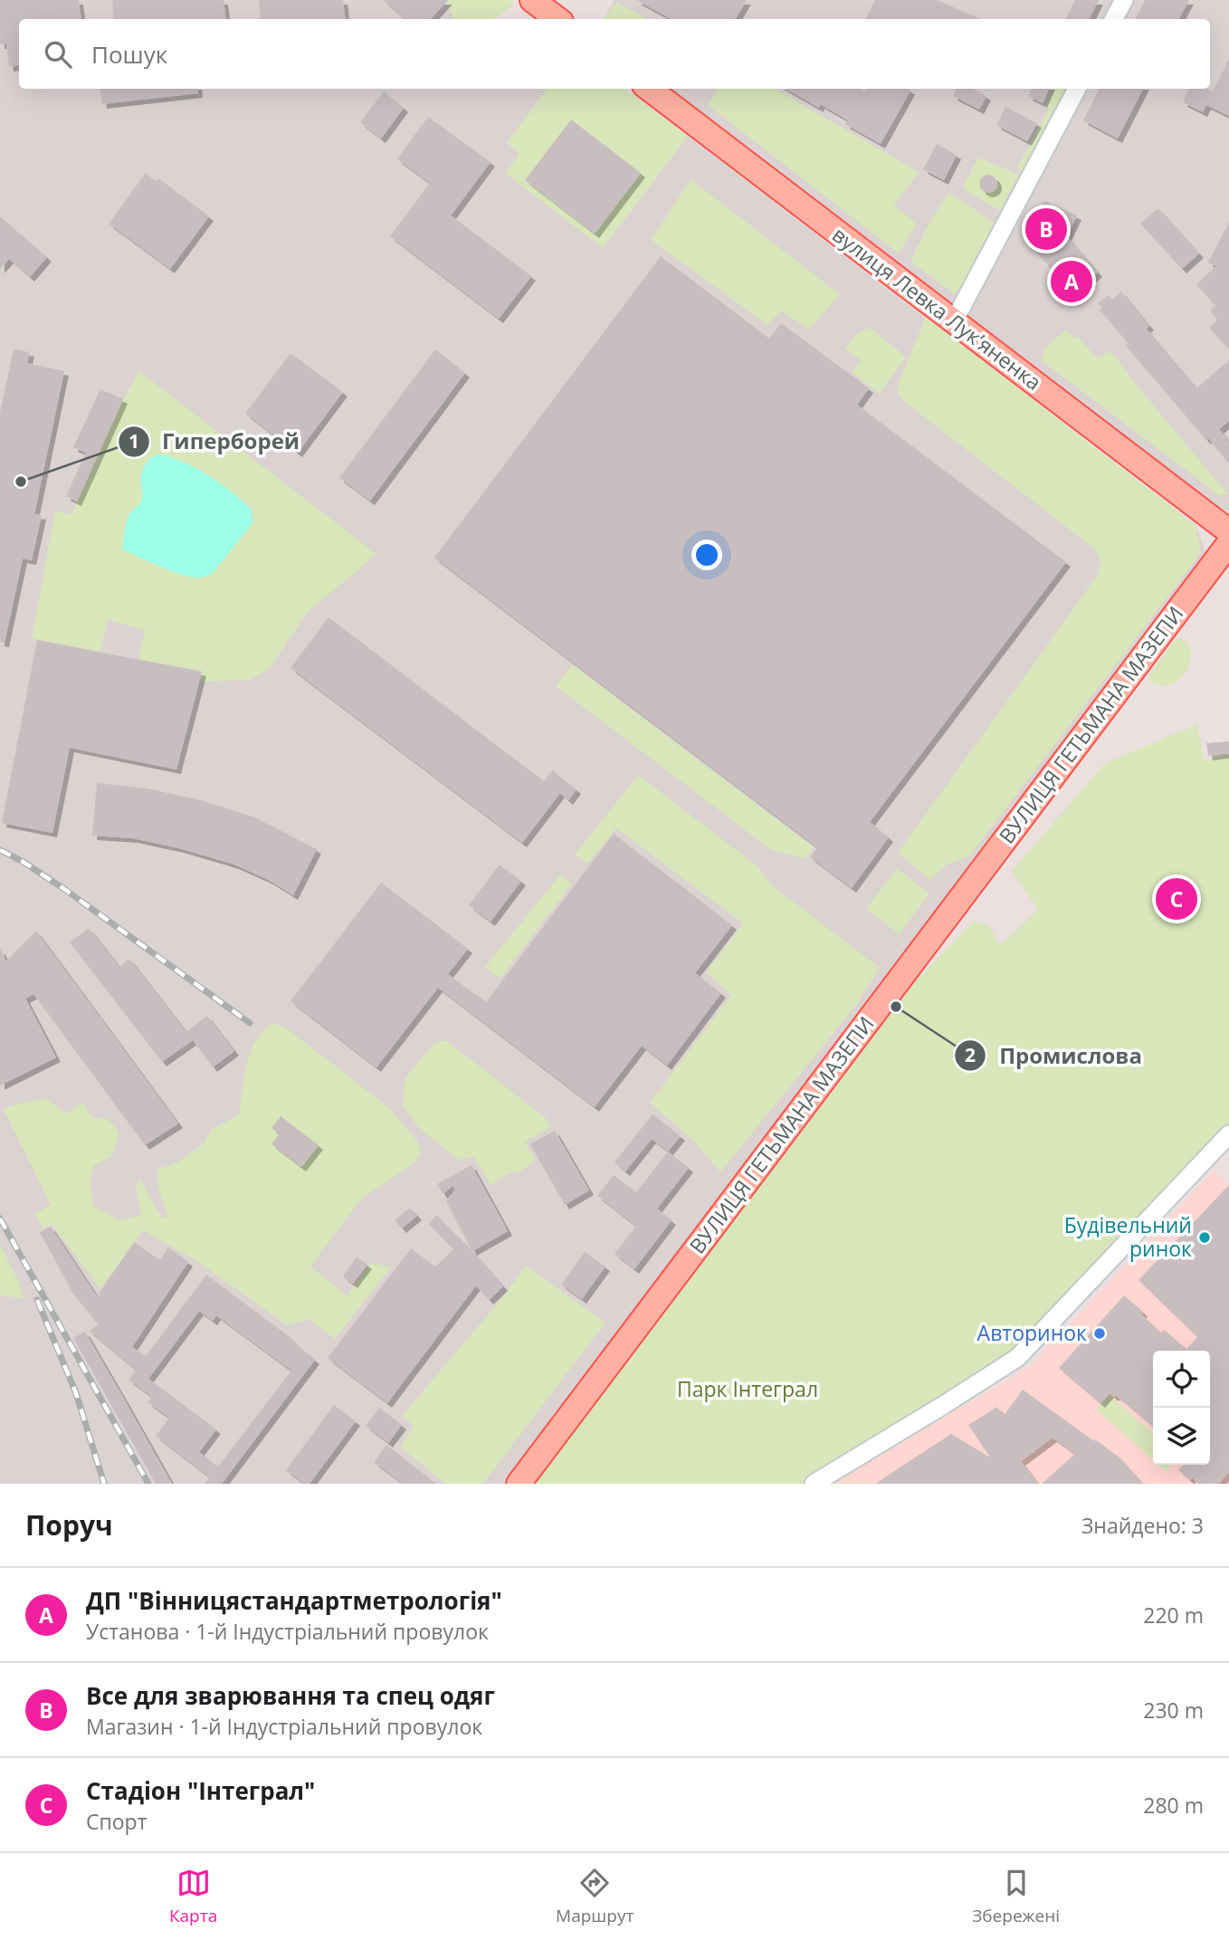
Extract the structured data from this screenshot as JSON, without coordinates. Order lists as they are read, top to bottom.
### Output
{
  "streets": {
    "main road": ["вулиця Левка Лукʼяненка", "ВУЛИЦЯ ГЕТЬМАНА МАЗЕПИ"]
  },
  "parks": ["Парк Інтеграл"],
  "places": [
    "Гиперборей",
    "Промислова",
    "Будівельний ринок",
    "Авторинок"
  ],
  "page": {
    "search": "Пошук",
    "pins": ["B", "A", "C"],
    "heading": ["Поруч", "Знайдено: 3"],
    "list": [
      {
        "mark": "A",
        "name": "ДП \"Вінницястандартметрологія\"",
        "note": "Установа · 1-й Індустріальний провулок",
        "value": "220 m"
      },
      {
        "mark": "B",
        "name": "Все для зварювання та спец одяг",
        "note": "Магазин · 1-й Індустріальний провулок",
        "value": "230 m"
      },
      {
        "mark": "C",
        "name": "Стадіон \"Інтеграл\"",
        "note": "Спорт",
        "value": "280 m"
      }
    ],
    "nav": ["Карта", "Маршрут", "Збережені"]
  }
}
